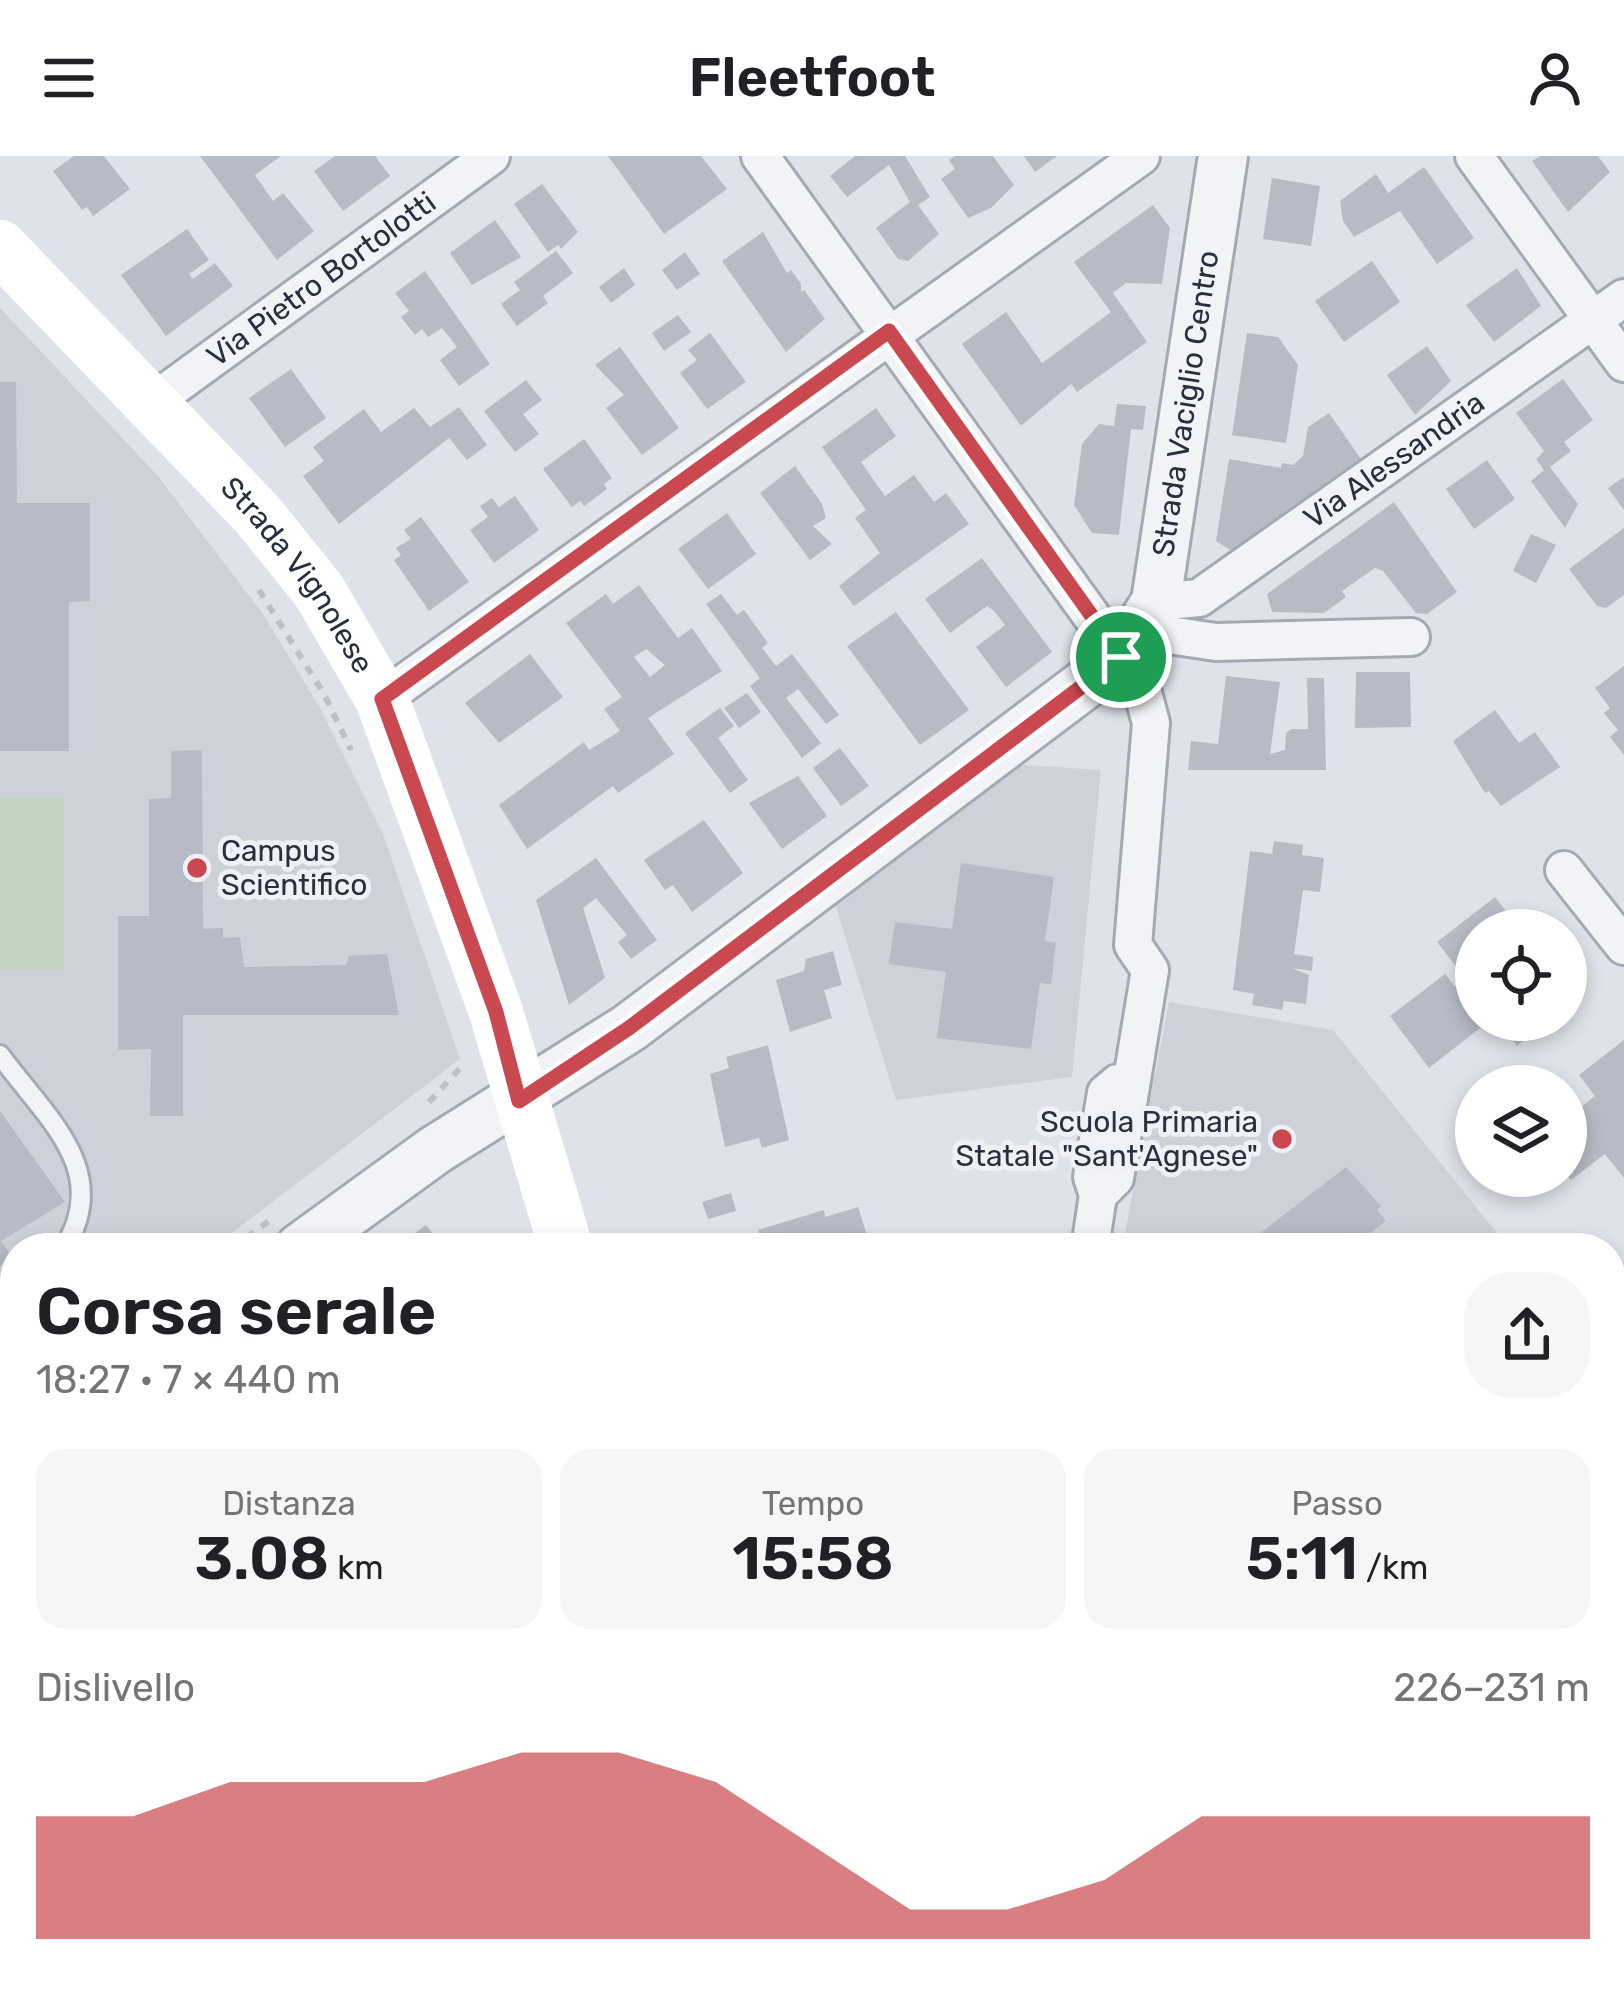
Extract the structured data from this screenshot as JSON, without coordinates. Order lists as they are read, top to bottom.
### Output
{
  "streets": {
    "main road": ["Strada Vignolese"],
    "street": ["Via Pietro Bortolotti", "Strada Vaciglio Centro", "Via Alessandria"]
  },
  "crossings": [
    ["Via Pietro Bortolotti", "Strada Vignolese"],
    ["Strada Vaciglio Centro", "Via Alessandria"]
  ],
  "places": ["Campus Scientifico", "Scuola Primaria Statale \"Sant'Agnese\""],
  "page": {
    "header": "Fleetfoot",
    "heading": ["Corsa serale", "18:27 · 7 × 440 m"],
    "stats": [
      ["Distanza", "3.08 km"],
      ["Tempo", "15:58"],
      ["Passo", "5:11 /km"]
    ],
    "chart": ["Dislivello", "226–231 m"]
  }
}
